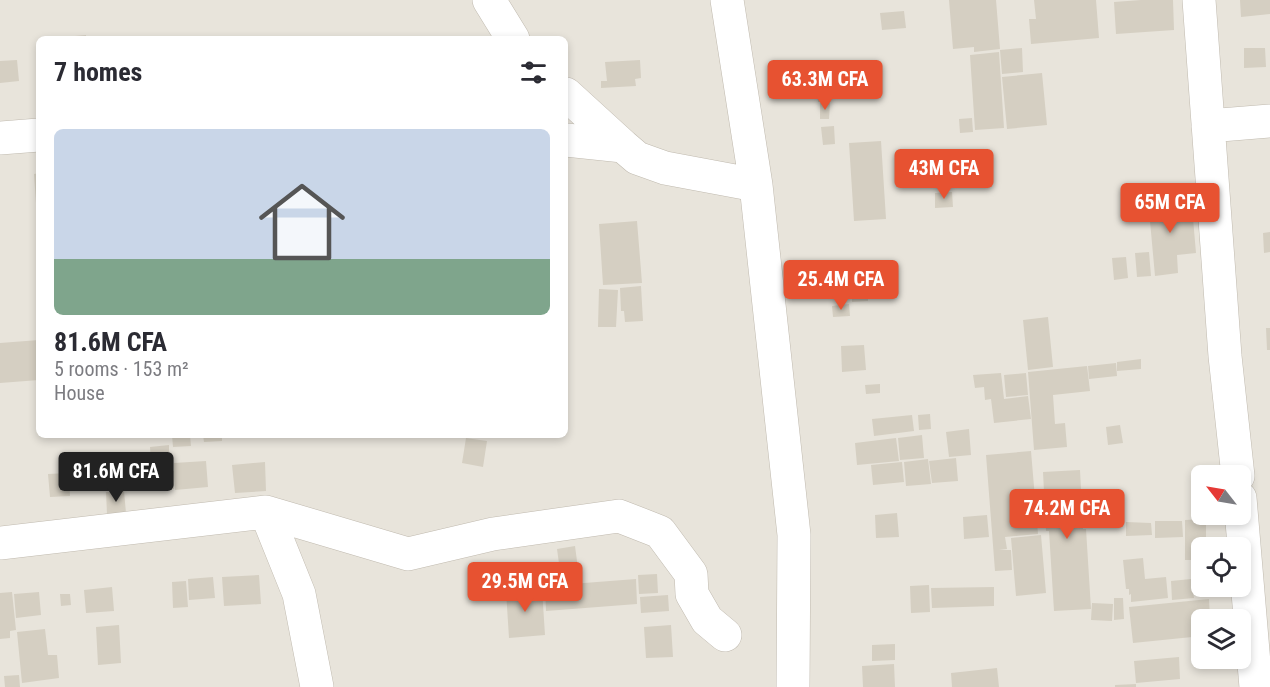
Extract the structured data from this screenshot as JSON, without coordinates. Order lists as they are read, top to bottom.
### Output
{
  "north": "top left",
  "page": {
    "heading": "7 homes",
    "price": [
      "63.3M CFA",
      "43M CFA",
      "65M CFA",
      "25.4M CFA",
      "81.6M CFA",
      "74.2M CFA",
      "29.5M CFA"
    ],
    "list": [
      {
        "name": "81.6M CFA",
        "note": "5 rooms · 153 m² · House"
      }
    ]
  }
}
